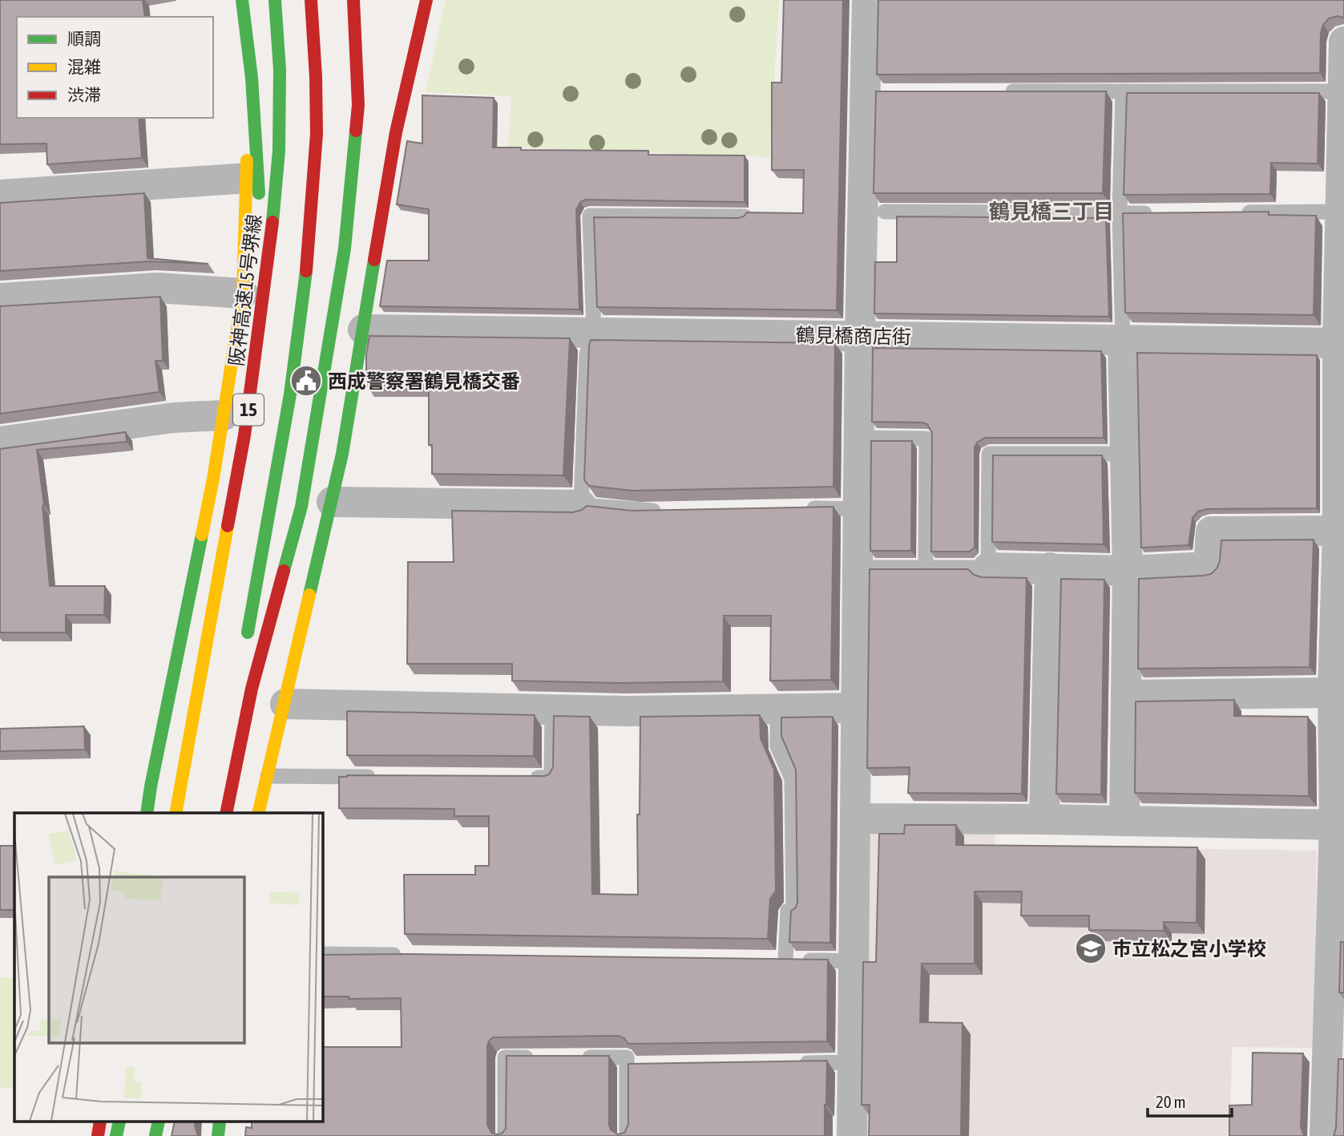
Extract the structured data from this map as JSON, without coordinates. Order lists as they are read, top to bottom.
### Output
{
  "streets": {
    "main road": ["阪神高速15号堺線", "15"],
    "street": ["鶴見橋商店街"]
  },
  "crossings": [
    ["阪神高速15号堺線", "15"]
  ],
  "districts": ["鶴見橋三丁目"],
  "places": {
    "public building": ["西成警察署鶴見橋交番"],
    "school or university": ["市立松之宮小学校"]
  },
  "legend": ["順調", "混雑", "渋滞"],
  "scale_bar": "20 m"
}
